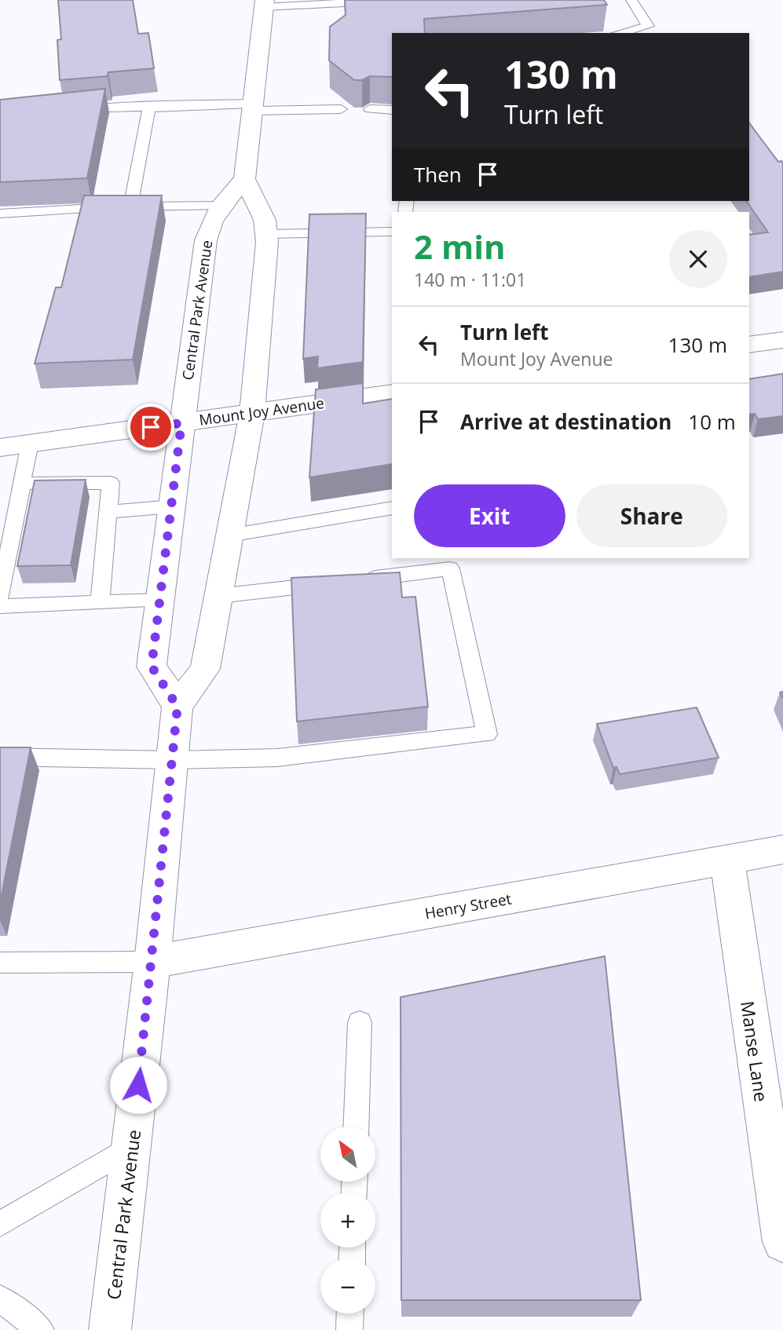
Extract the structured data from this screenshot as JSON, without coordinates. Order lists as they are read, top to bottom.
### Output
{
  "streets": {
    "main road": [
      "Central Park Avenue",
      "Mount Joy Avenue",
      "Henry Street",
      "Manse Lane"
    ]
  },
  "crossings": [
    ["Central Park Avenue", "Mount Joy Avenue"],
    ["Central Park Avenue", "Henry Street"],
    ["Henry Street", "Manse Lane"]
  ],
  "north": "top left",
  "page": {
    "turn": ["130 m", "Turn left"],
    "then": "Then",
    "heading": ["2 min", "140 m · 11:01"],
    "list": [
      {
        "name": "Turn left",
        "note": "Mount Joy Avenue",
        "value": "130 m"
      },
      {
        "name": "Arrive at destination",
        "value": "10 m"
      }
    ],
    "buttons": ["Exit", "Share"],
    "map_buttons": ["+", "−"]
  }
}
